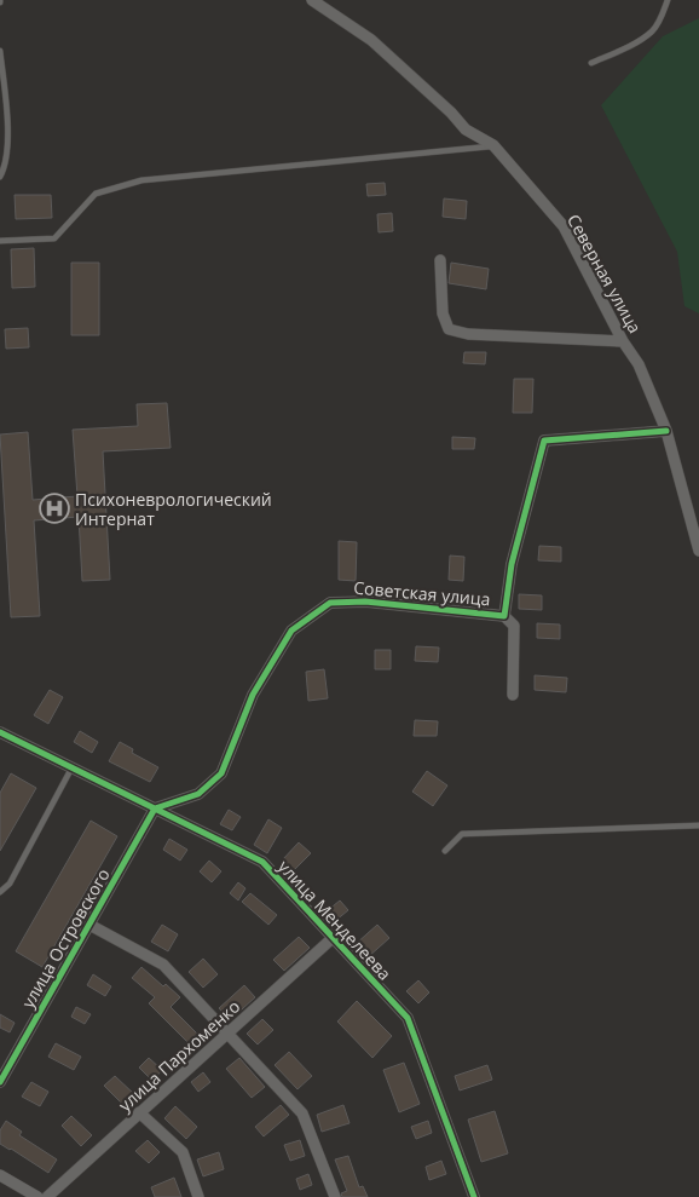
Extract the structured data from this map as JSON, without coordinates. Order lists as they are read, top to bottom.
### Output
{
  "streets": {
    "street": [
      "Северная улица",
      "Советская улица",
      "улица Менделеева",
      "улица Островского",
      "улица Пархоменко"
    ]
  },
  "crossings": [
    ["Северная улица", "Советская улица"],
    ["Советская улица", "улица Менделеева"],
    ["Советская улица", "улица Островского"],
    ["улица Менделеева", "улица Островского"],
    ["улица Менделеева", "улица Пархоменко"]
  ],
  "places": {
    "hospital": ["Психоневрологический Интернат"]
  }
}
